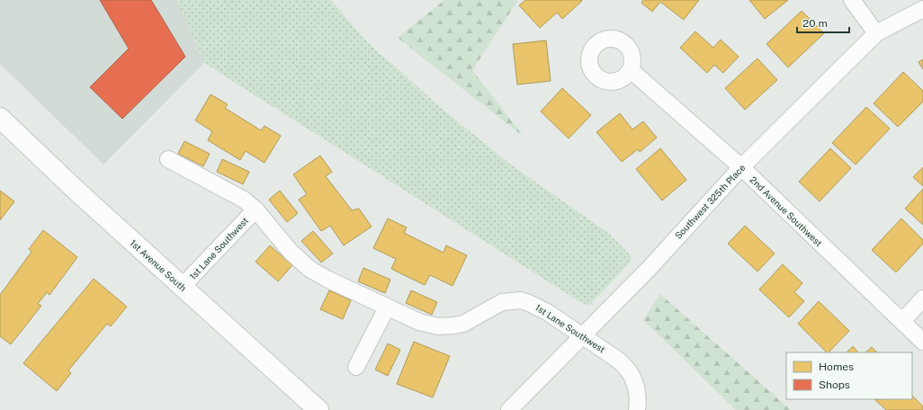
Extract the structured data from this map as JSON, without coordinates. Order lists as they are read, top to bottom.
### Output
{
  "streets": {
    "main road": ["1st Avenue South"],
    "street": ["Southwest 325th Place", "2nd Avenue Southwest", "1st Lane Southwest"]
  },
  "crossings": [
    ["Southwest 325th Place", "2nd Avenue Southwest"],
    ["Southwest 325th Place", "1st Lane Southwest"],
    ["1st Lane Southwest", "1st Avenue South"]
  ],
  "legend": ["Homes", "Shops"],
  "scale_bar": "20 m"
}
